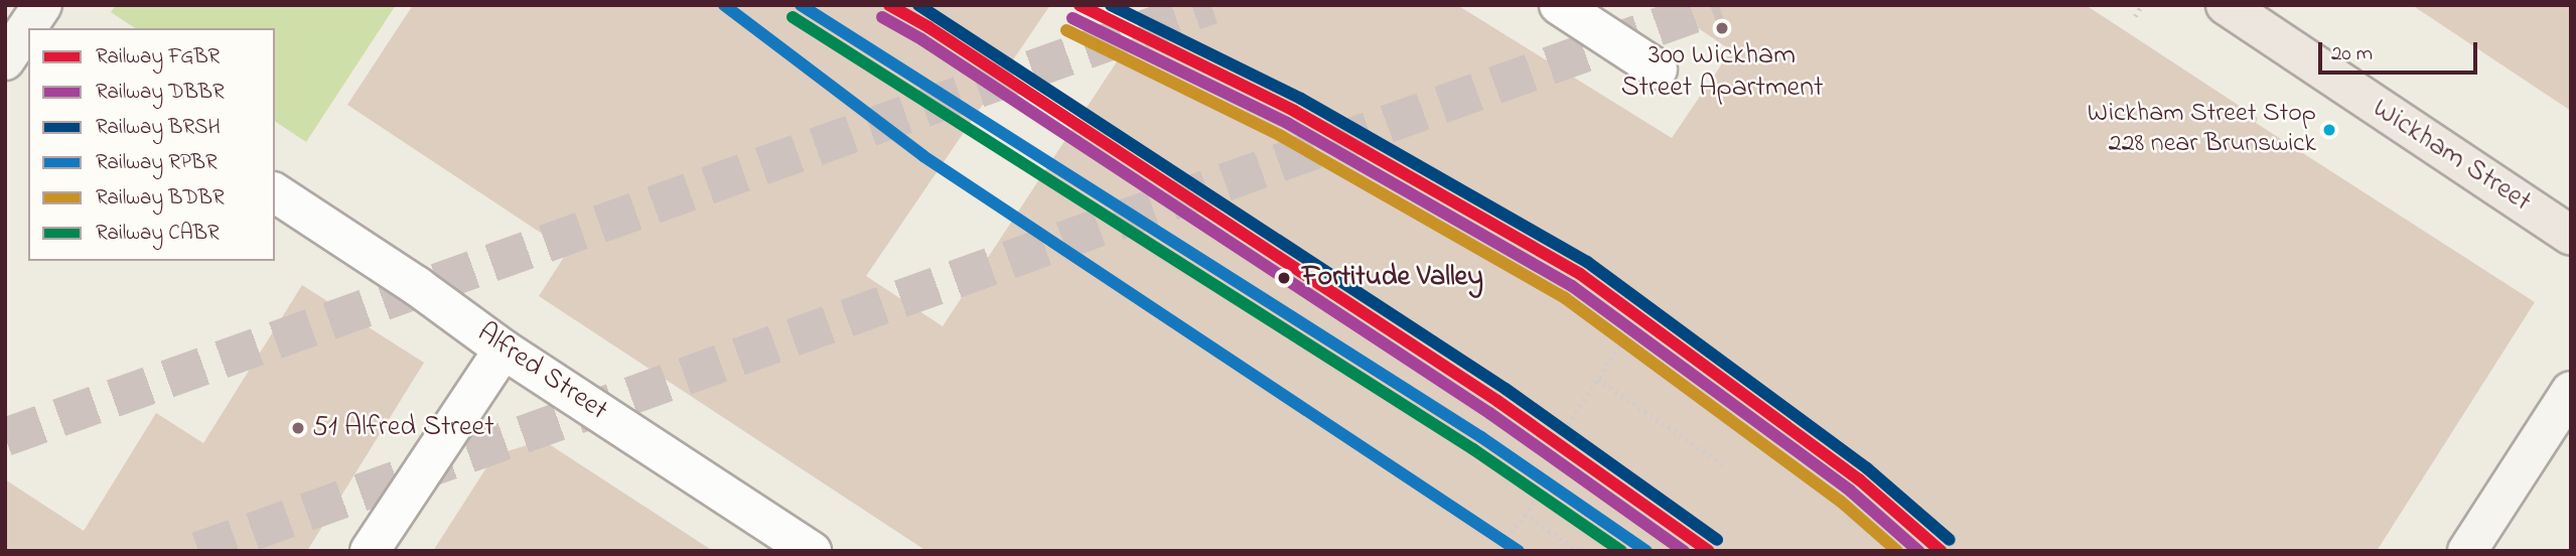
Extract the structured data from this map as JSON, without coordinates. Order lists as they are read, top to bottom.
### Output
{
  "streets": {
    "main road": ["Wickham Street"],
    "street": ["Alfred Street"]
  },
  "places": [
    "300 Wickham Street Apartment",
    "Wickham Street Stop 228 near Brunswick",
    "Fortitude Valley",
    "51 Alfred Street"
  ],
  "lines": [
    "rail line FGBR",
    "rail line BRSH",
    "rail line RPBR",
    "rail line DBBR",
    "rail line CABR",
    "rail line BDBR"
  ],
  "legend": [
    "Railway FGBR",
    "Railway DBBR",
    "Railway BRSH",
    "Railway RPBR",
    "Railway BDBR",
    "Railway CABR"
  ],
  "scale_bar": "20 m"
}
